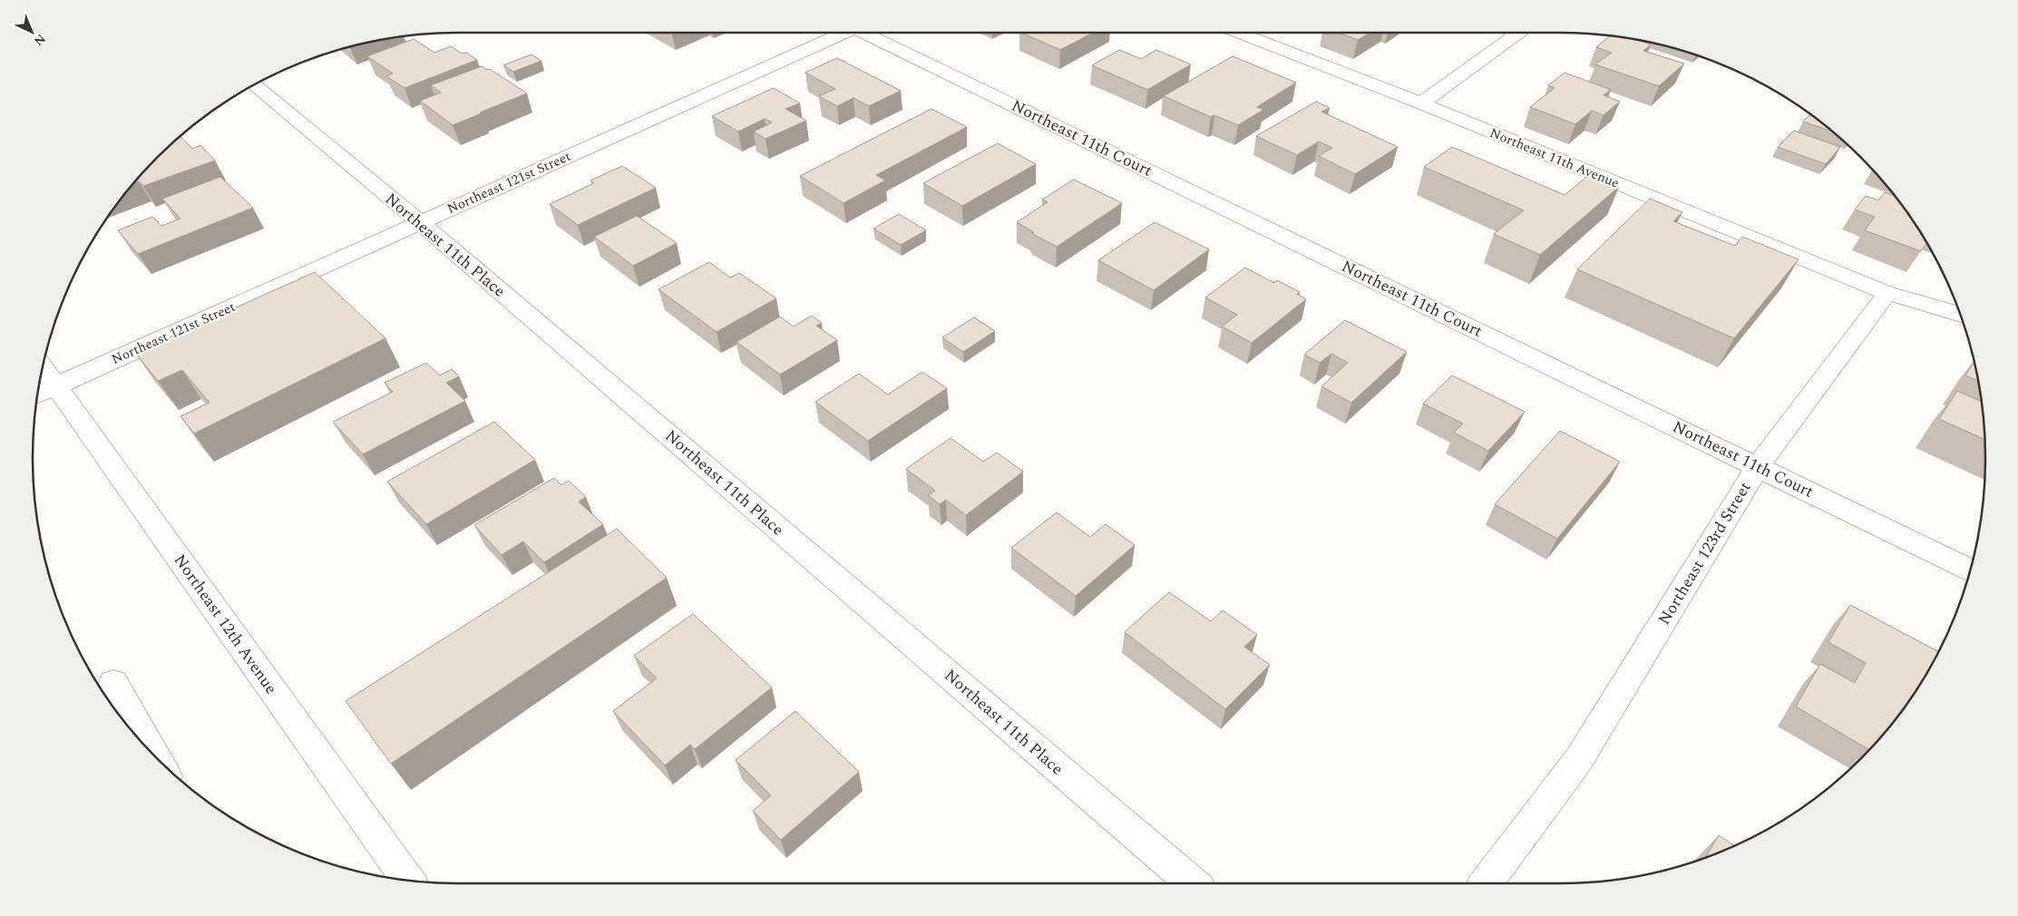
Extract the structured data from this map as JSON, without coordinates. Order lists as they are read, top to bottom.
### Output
{
  "streets": {
    "street": [
      "Northeast 11th Court",
      "Northeast 11th Avenue",
      "Northeast 121st Street",
      "Northeast 11th Place",
      "Northeast 123rd Street",
      "Northeast 12th Avenue"
    ]
  },
  "crossings": [
    ["Northeast 11th Court", "Northeast 123rd Street"],
    ["Northeast 11th Avenue", "Northeast 123rd Street"],
    ["Northeast 121st Street", "Northeast 11th Place"],
    ["Northeast 121st Street", "Northeast 12th Avenue"]
  ],
  "north": "bottom right"
}
